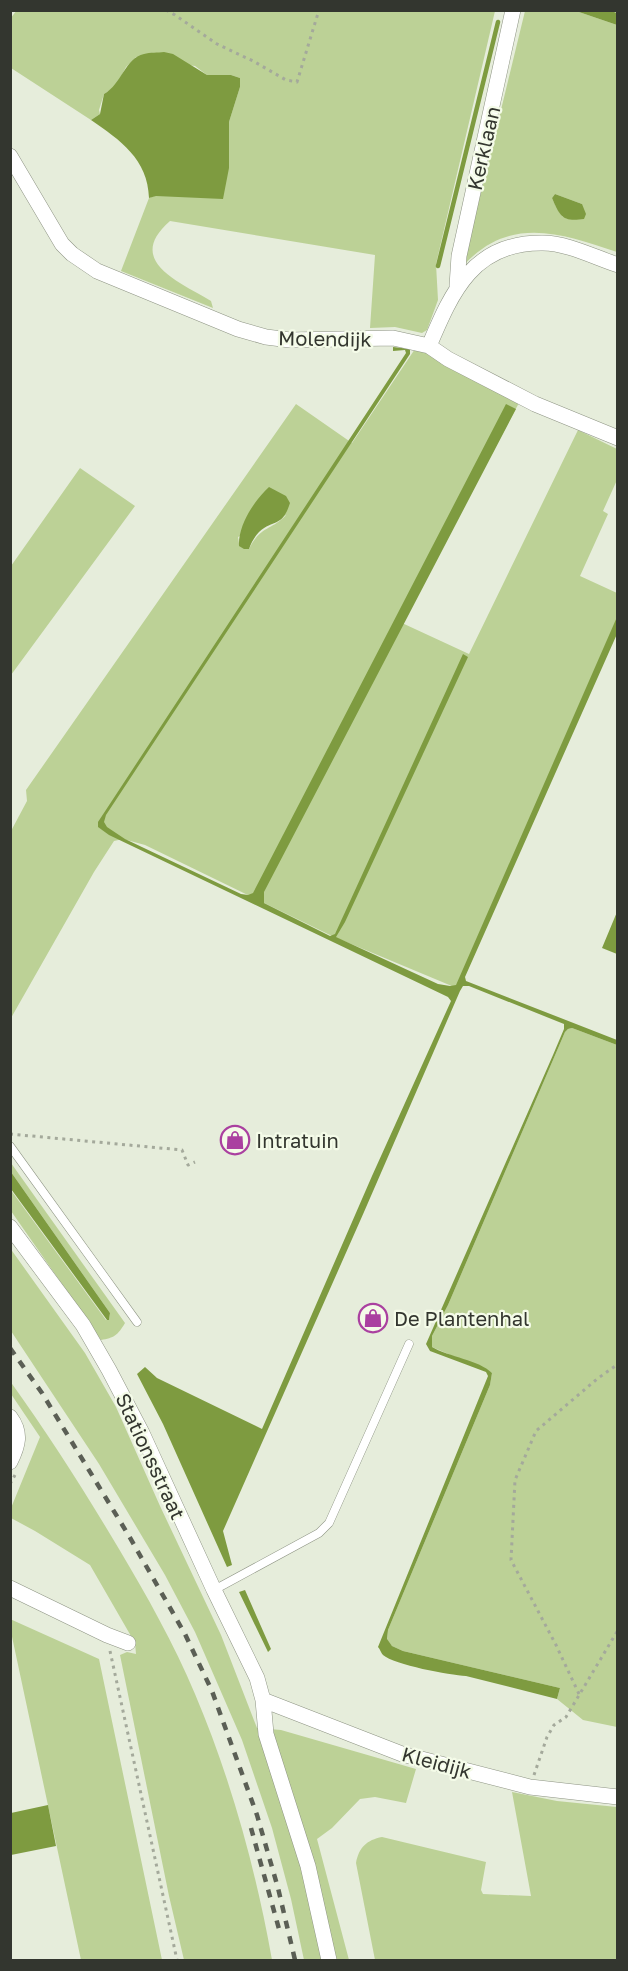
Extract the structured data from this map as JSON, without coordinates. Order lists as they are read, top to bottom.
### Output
{
  "streets": {
    "street": [
      "Kerklaan",
      "Molendijk",
      "Stationsstraat",
      "Kleidijk"
    ]
  },
  "crossings": [
    ["Stationsstraat", "Kleidijk"]
  ],
  "places": {
    "shop": ["Intratuin", "De Plantenhal"]
  }
}
